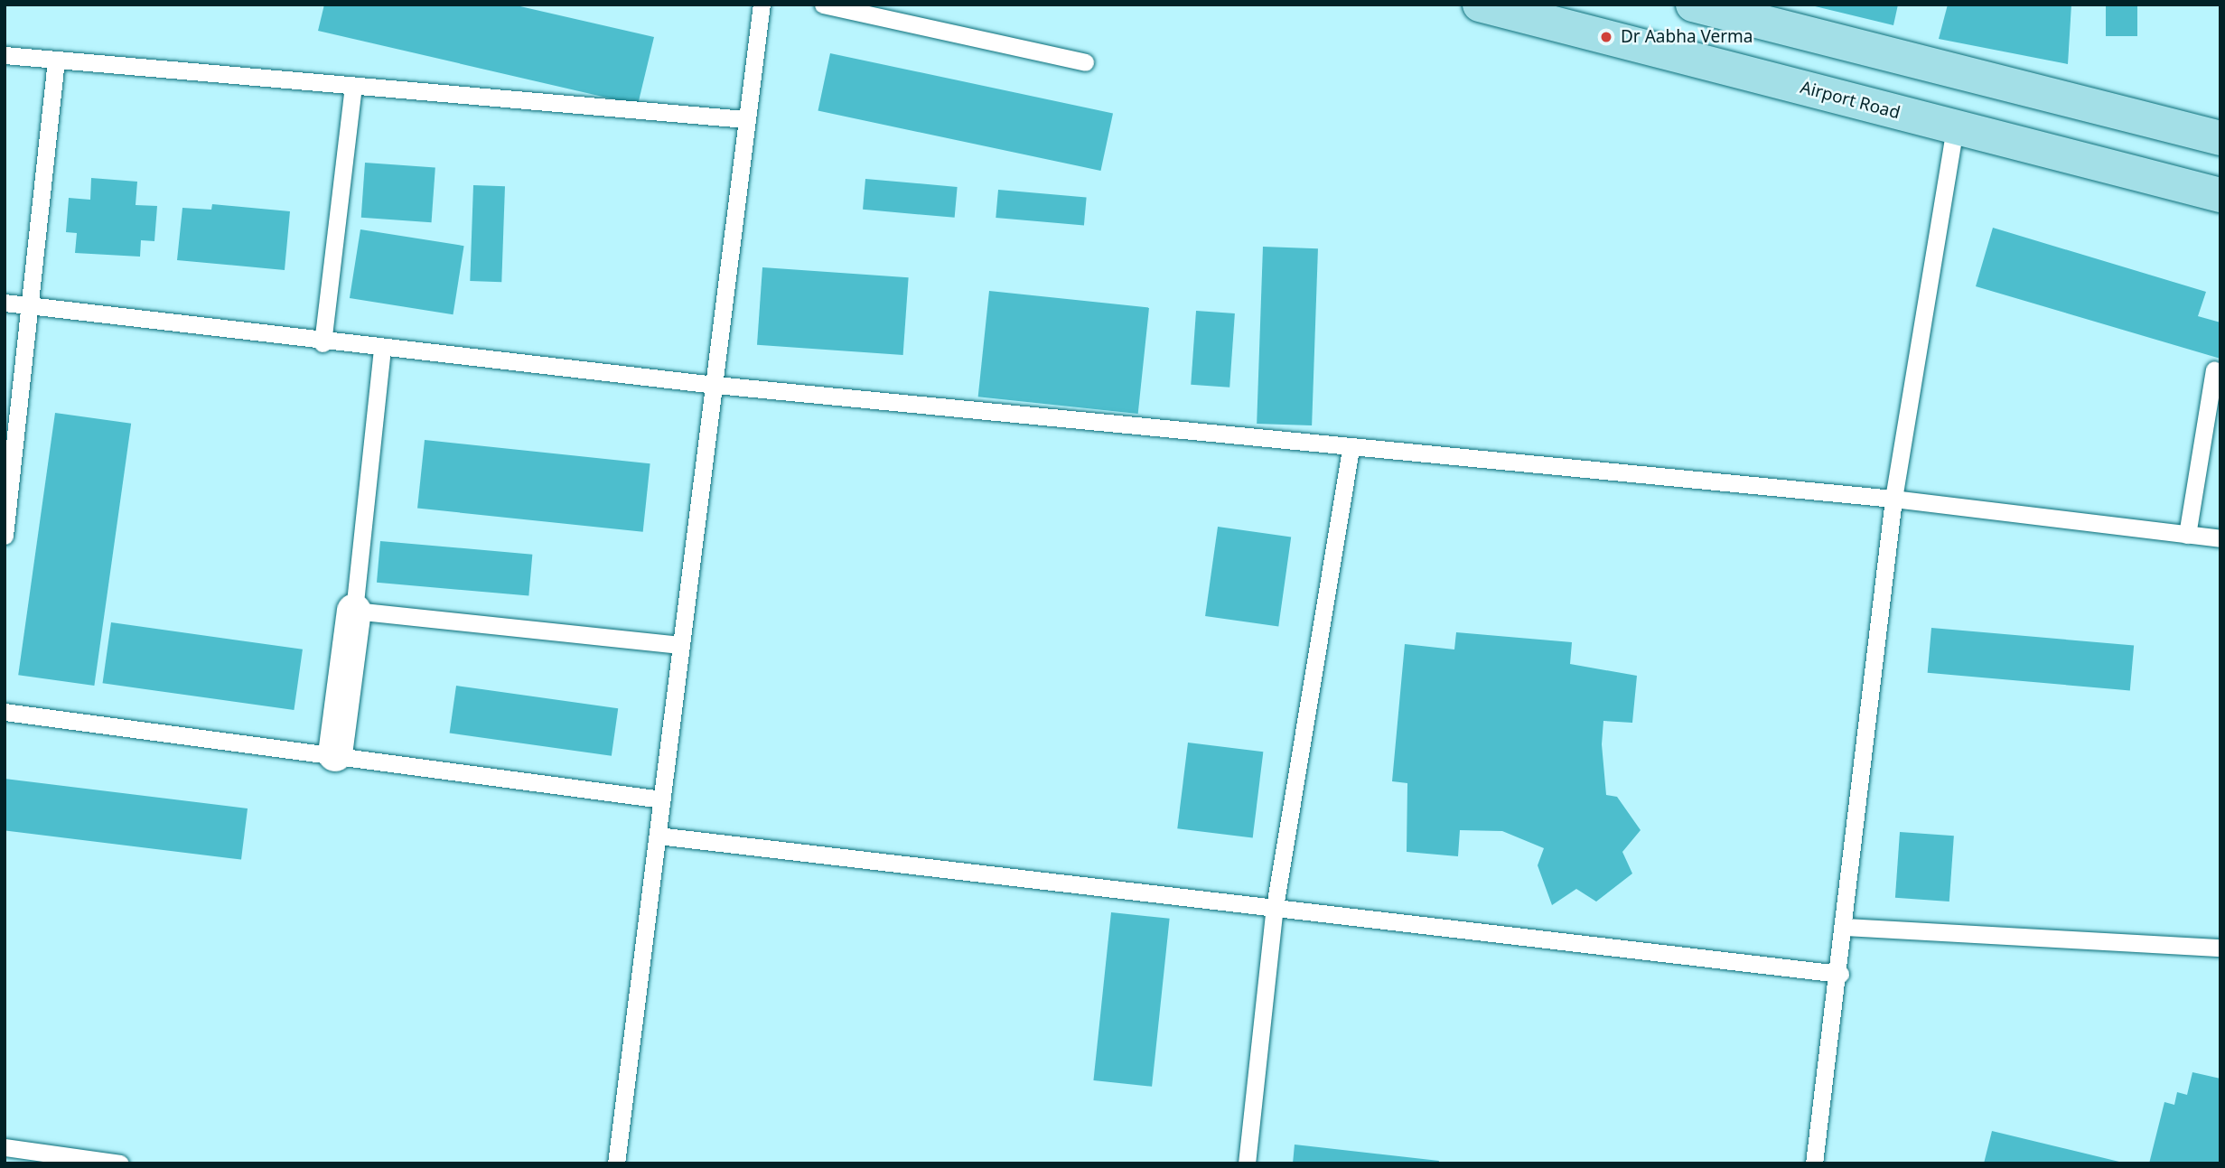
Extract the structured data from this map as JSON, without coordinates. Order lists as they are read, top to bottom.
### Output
{
  "streets": {
    "main road": ["Airport Road"]
  },
  "places": ["Dr Aabha Verma"]
}
